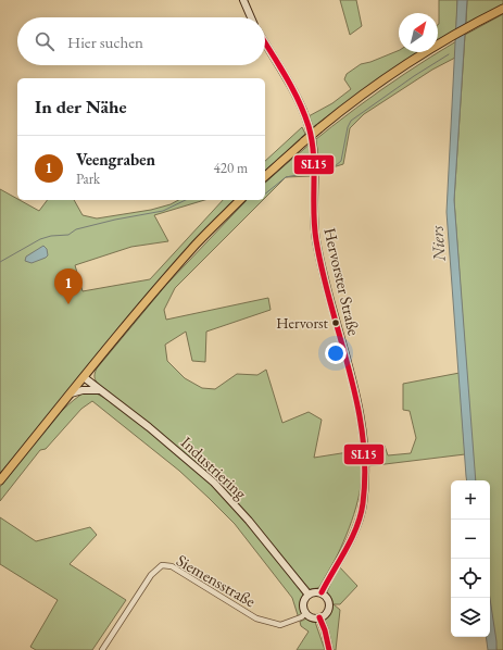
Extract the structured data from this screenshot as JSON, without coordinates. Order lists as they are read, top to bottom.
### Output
{
  "streets": {
    "street": ["Hervorster Straße", "Industriering", "Siemensstraße"]
  },
  "crossings": [
    ["Hervorster Straße", "Industriering"],
    ["Hervorster Straße", "Siemensstraße"],
    ["Industriering", "Siemensstraße"]
  ],
  "water": ["Niers"],
  "places": ["Hervorst"],
  "lines": ["transit line SL15"],
  "north": "top right",
  "page": {
    "search": "Hier suchen",
    "heading": "In der Nähe",
    "list": [
      {
        "mark": "1",
        "name": "Veengraben",
        "note": "Park",
        "value": "420 m"
      }
    ],
    "pins": "1",
    "map_buttons": ["+", "−"]
  }
}
